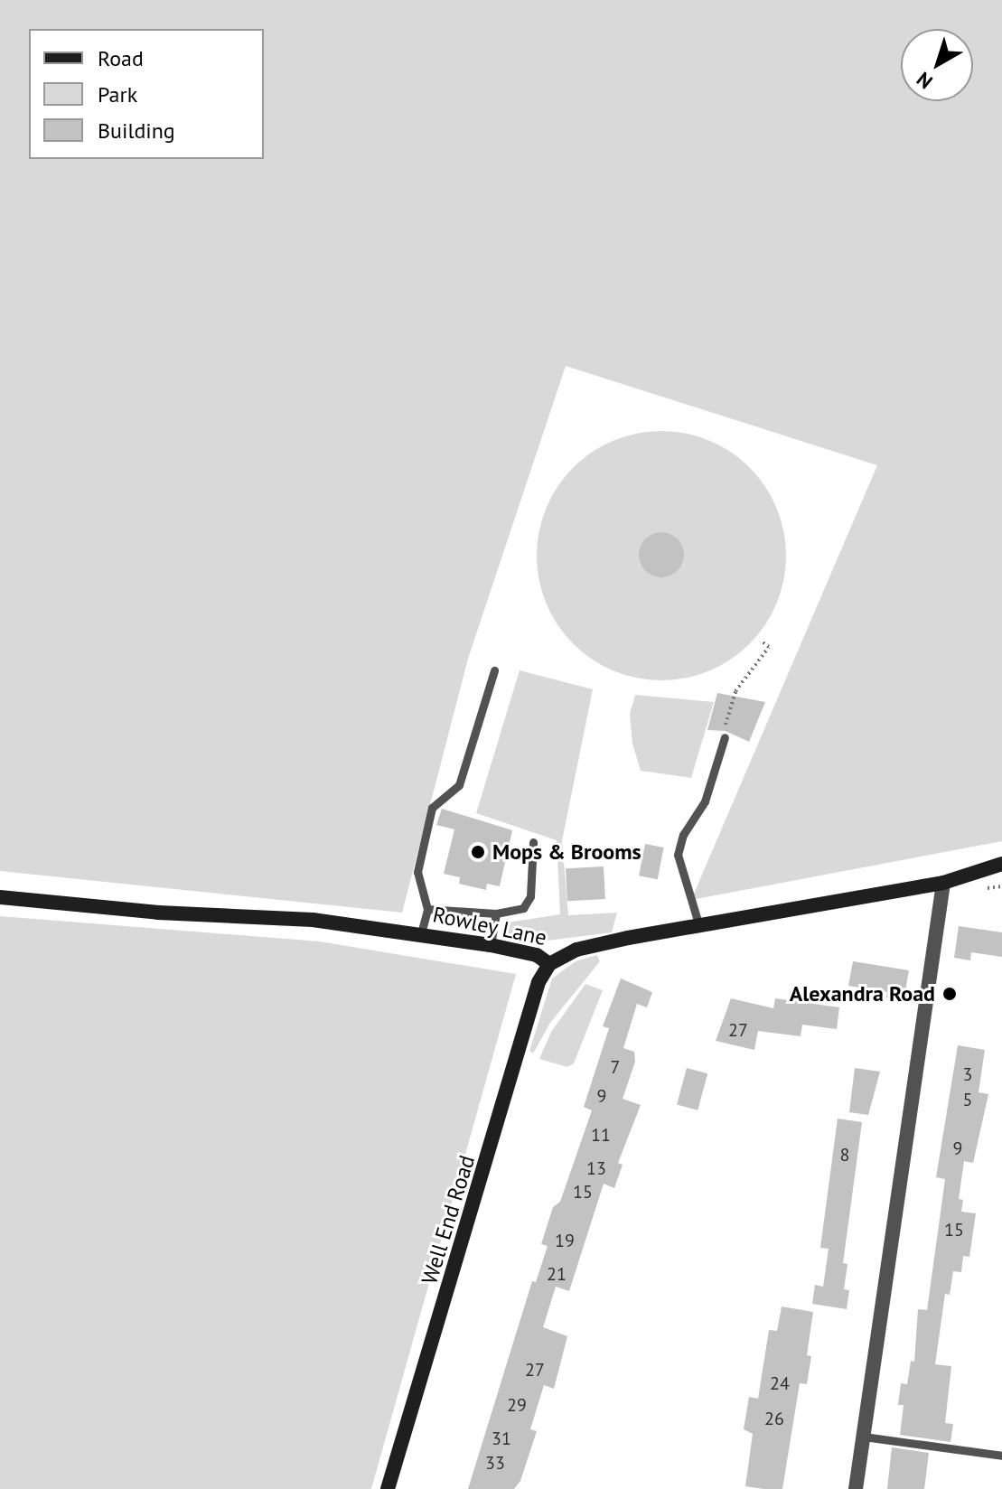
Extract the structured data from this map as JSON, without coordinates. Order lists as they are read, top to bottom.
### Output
{
  "streets": {
    "street": ["Rowley Lane", "Well End Road"]
  },
  "crossings": [
    ["Rowley Lane", "Well End Road"]
  ],
  "places": ["Mops & Brooms", "Alexandra Road"],
  "house_numbers": [
    "27",
    "7",
    "3",
    "9",
    "5",
    "11",
    "9",
    "8",
    "13",
    "15",
    "15",
    "19",
    "21",
    "27",
    "24",
    "29",
    "26",
    "31",
    "33"
  ],
  "legend": ["Road", "Park", "Building"],
  "north": "bottom left"
}
